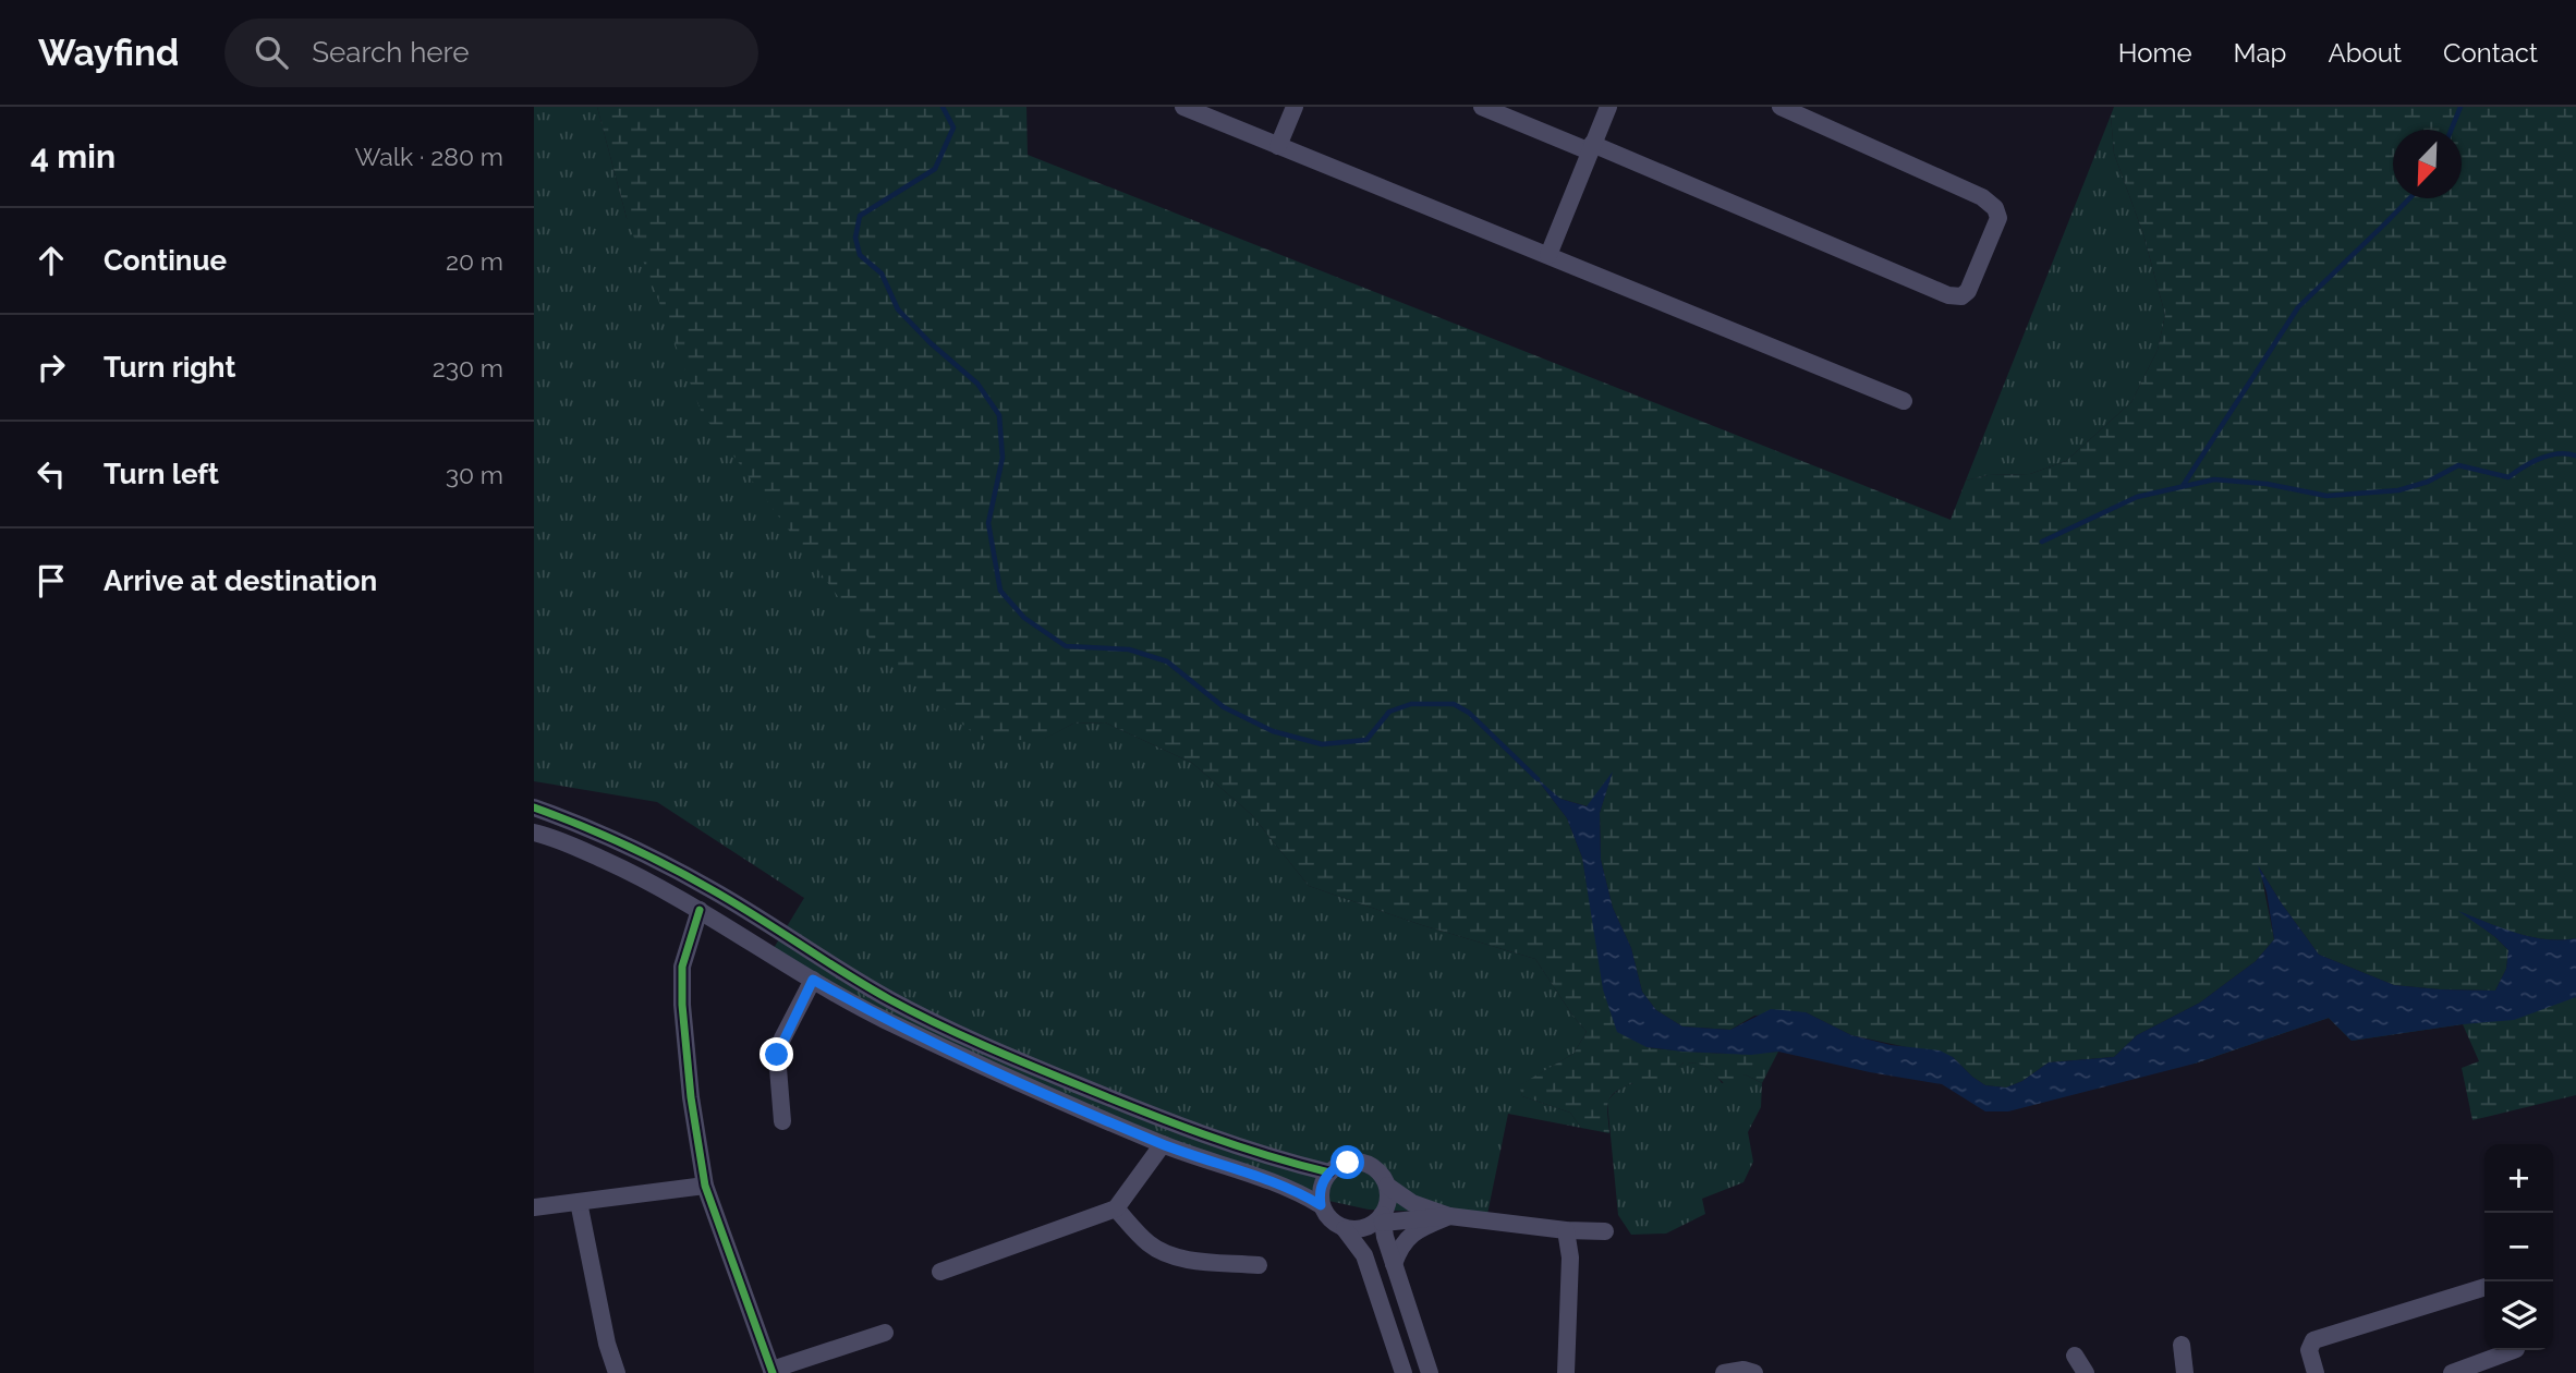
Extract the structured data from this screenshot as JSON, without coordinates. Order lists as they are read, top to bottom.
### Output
{
  "north": "bottom left",
  "page": {
    "header": "Wayfind",
    "search": "Search here",
    "nav": [
      "Home",
      "Map",
      "About",
      "Contact"
    ],
    "heading": ["4 min", "Walk · 280 m"],
    "list": [
      ["Continue", "20 m"],
      ["Turn right", "230 m"],
      ["Turn left", "30 m"],
      "Arrive at destination"
    ],
    "map_buttons": ["+", "−"]
  }
}
